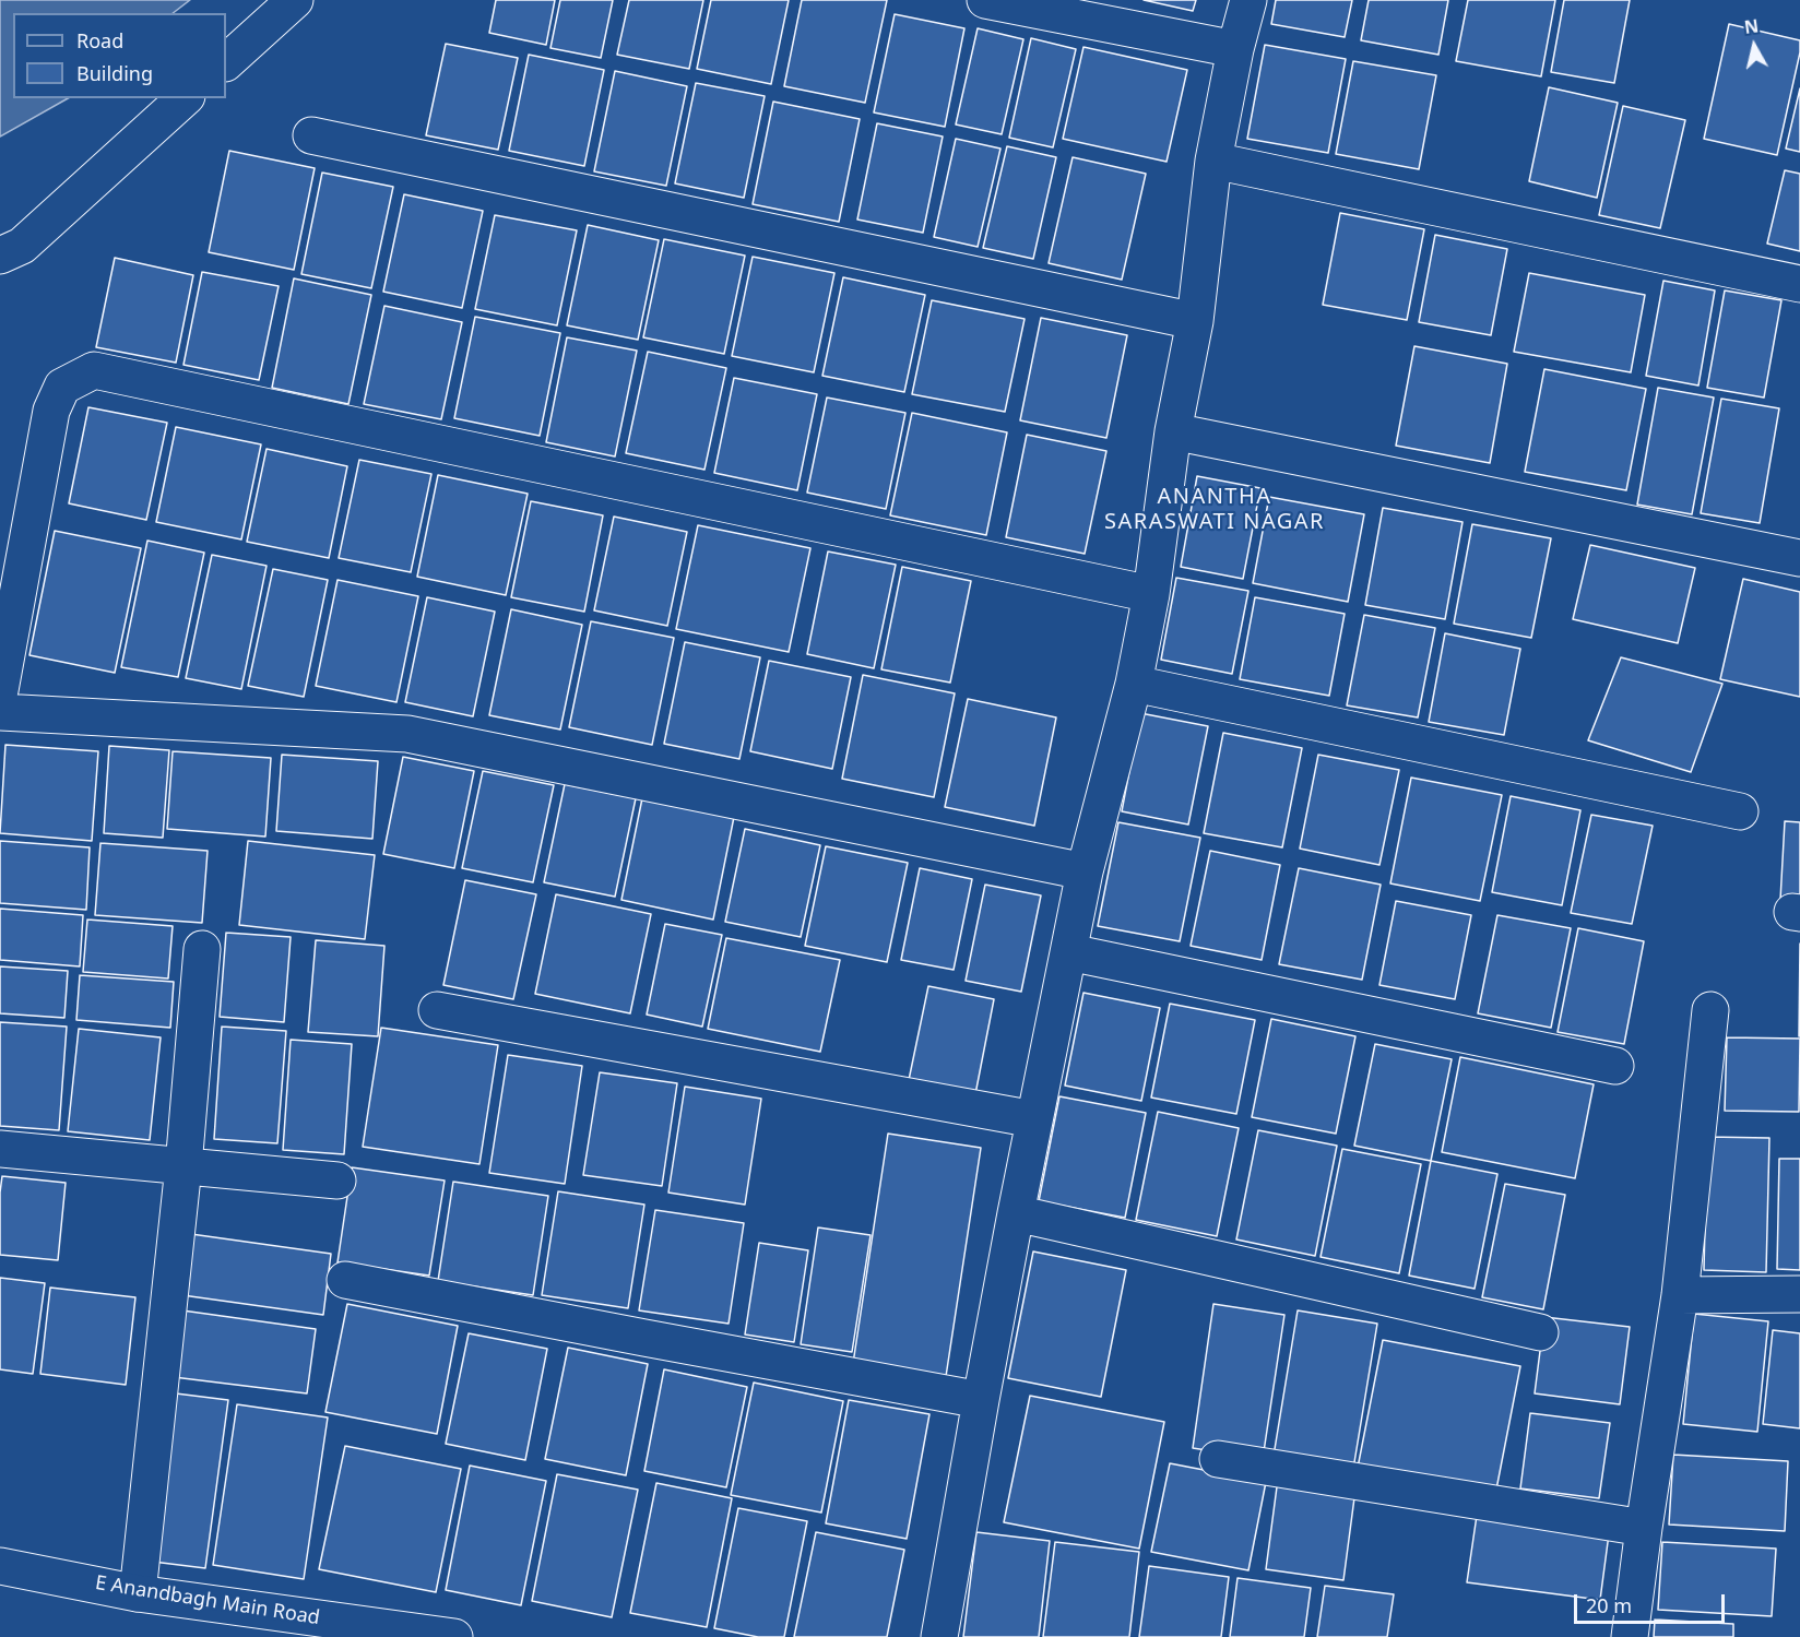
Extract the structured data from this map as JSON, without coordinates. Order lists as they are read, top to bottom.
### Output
{
  "streets": {
    "street": ["E Anandbagh Main Road"]
  },
  "districts": ["ANANTHA SARASWATI NAGAR"],
  "legend": ["Road", "Building"],
  "scale_bar": "20 m",
  "north": "top"
}
